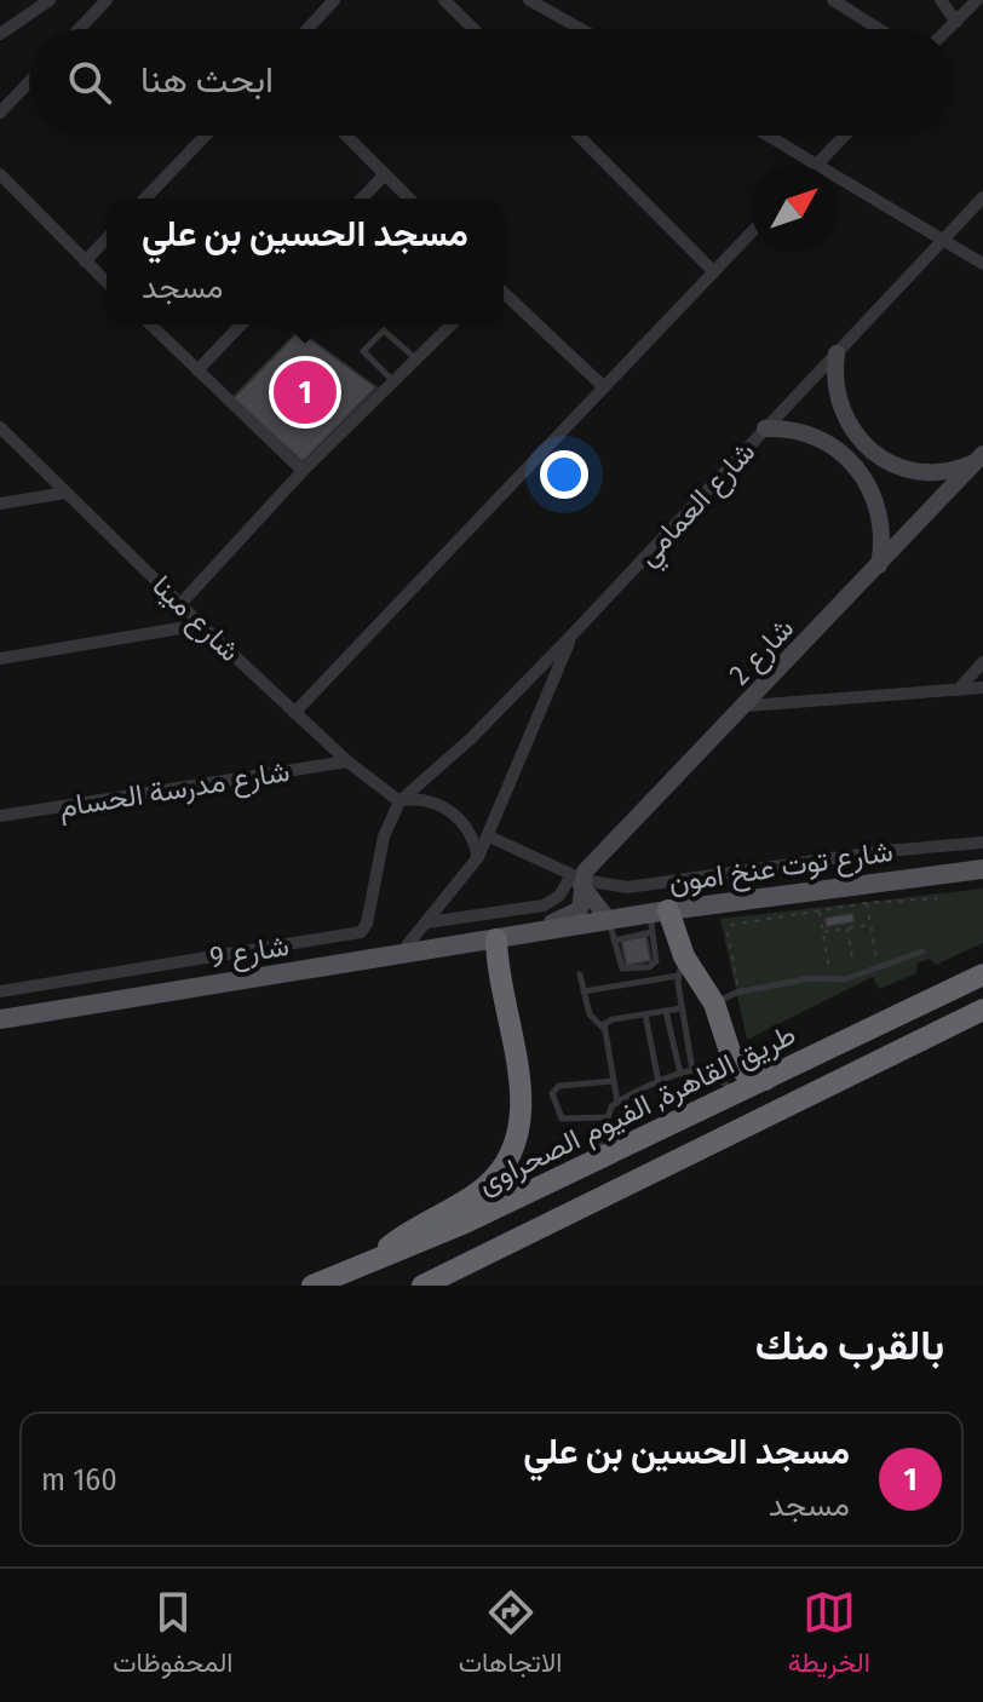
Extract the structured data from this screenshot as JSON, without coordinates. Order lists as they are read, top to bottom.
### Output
{
  "streets": {
    "highway": ["طريق القاهرة, الفيوم الصحراوى"],
    "street": [
      "شارع العمامي",
      "شارع مينا",
      "شارع 2",
      "شارع مدرسة الحسام",
      "شارع توت عنخ امون",
      "شارع 9"
    ]
  },
  "crossings": [
    ["شارع العمامي", "شارع مينا"],
    ["شارع العمامي", "شارع 9"],
    ["شارع مينا", "شارع مدرسة الحسام"],
    ["شارع مينا", "شارع 9"],
    ["شارع 2", "شارع توت عنخ امون"]
  ],
  "north": "top right",
  "page": {
    "search": "ابحث هنا",
    "popup": ["مسجد الحسين بن علي", "مسجد"],
    "pins": "1",
    "heading": "بالقرب منك",
    "list": [
      {
        "mark": "1",
        "name": "مسجد الحسين بن علي",
        "note": "مسجد",
        "value": "160 m"
      }
    ],
    "nav": ["الخريطة", "الاتجاهات", "المحفوظات"]
  }
}
